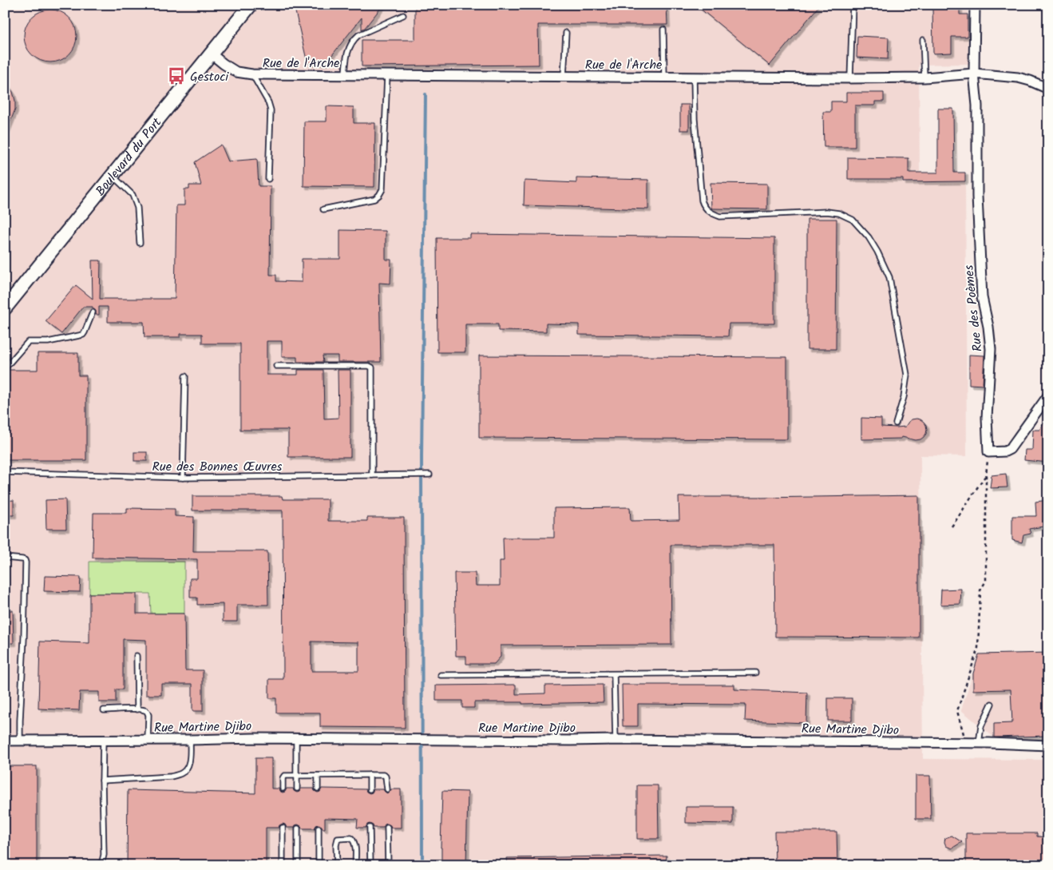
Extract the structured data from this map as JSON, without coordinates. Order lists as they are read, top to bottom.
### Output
{
  "streets": {
    "main road": ["Boulevard du Port"],
    "street": ["Rue de l'Arche", "Rue des Poèmes", "Rue Martine Djibo"],
    "lane": ["Rue des Bonnes Œuvres"]
  },
  "crossings": [
    ["Rue de l'Arche", "Boulevard du Port"],
    ["Rue de l'Arche", "Rue des Poèmes"]
  ],
  "places": {
    "bus stop": ["Gestoci"]
  }
}
